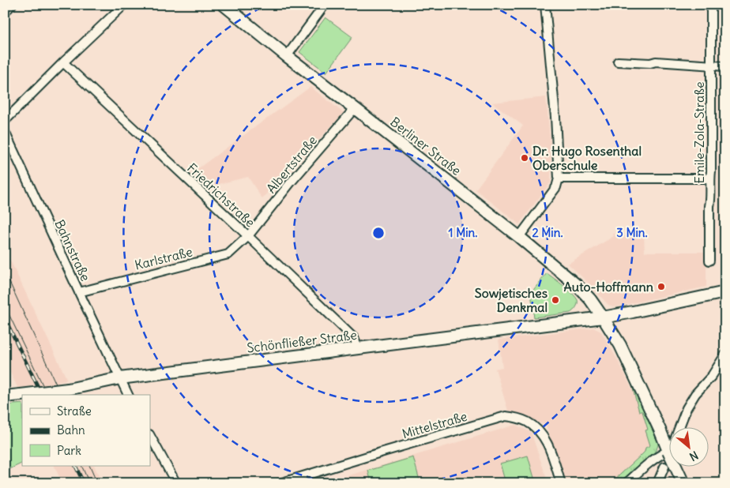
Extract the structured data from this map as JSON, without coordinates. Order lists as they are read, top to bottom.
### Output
{
  "streets": {
    "main road": ["Berliner Straße", "Schönfließer Straße"],
    "street": [
      "Emile-Zola-Straße",
      "Albertstraße",
      "Friedrichstraße",
      "Bahnstraße",
      "Karlstraße",
      "Mittelstraße"
    ]
  },
  "crossings": [
    ["Berliner Straße", "Albertstraße"],
    ["Berliner Straße", "Schönfließer Straße"],
    ["Albertstraße", "Friedrichstraße"],
    ["Albertstraße", "Karlstraße"],
    ["Friedrichstraße", "Karlstraße"],
    ["Friedrichstraße", "Schönfließer Straße"],
    ["Bahnstraße", "Karlstraße"],
    ["Bahnstraße", "Schönfließer Straße"]
  ],
  "places": ["Dr. Hugo Rosenthal Oberschule", "Auto-Hoffmann", "Sowjetisches Denkmal"],
  "legend": ["Straße", "Bahn", "Park"],
  "north": "bottom right",
  "rings": ["1 Min.", "2 Min.", "3 Min."]
}
